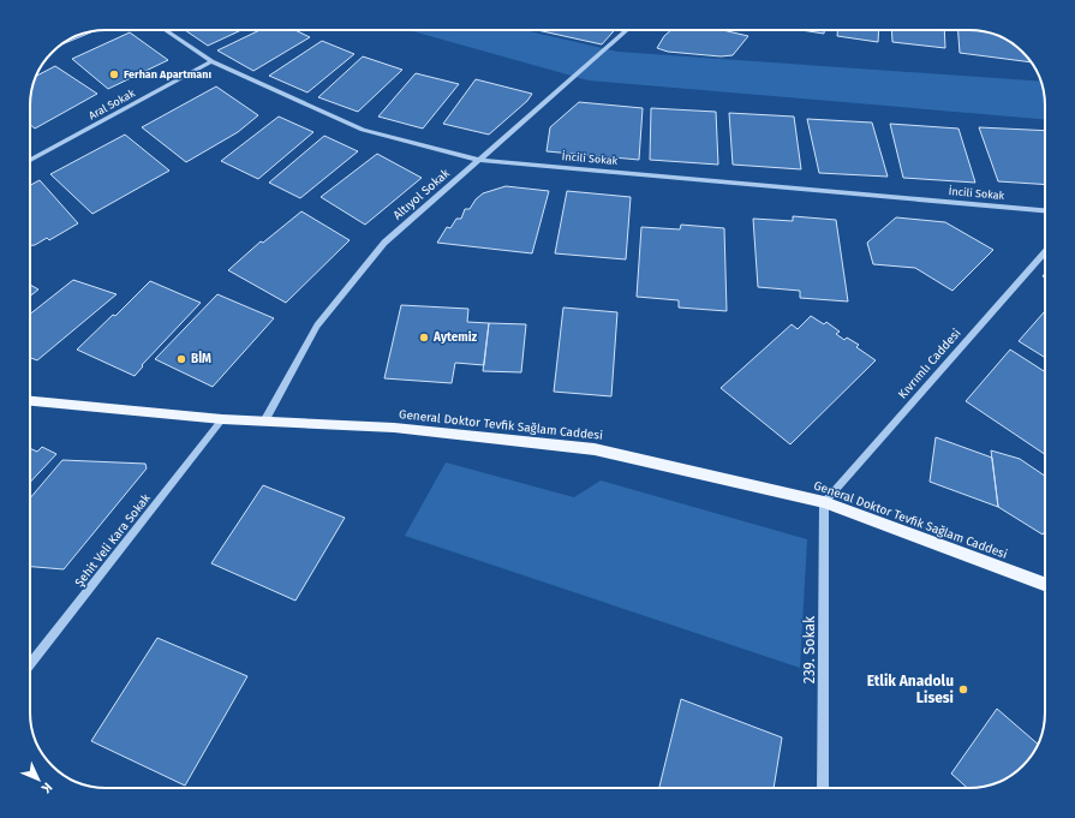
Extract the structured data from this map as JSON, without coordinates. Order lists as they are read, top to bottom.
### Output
{
  "streets": {
    "main road": ["General Doktor Tevfik Sağlam Caddesi"],
    "street": [
      "Aral Sokak",
      "İncili Sokak",
      "Altıyol Sokak",
      "Kıvrımlı Caddesi",
      "Şehit Veli Kara Sokak",
      "239. Sokak"
    ]
  },
  "crossings": [
    ["Aral Sokak", "İncili Sokak"],
    ["İncili Sokak", "Altıyol Sokak"],
    ["Altıyol Sokak", "General Doktor Tevfik Sağlam Caddesi"],
    ["Kıvrımlı Caddesi", "General Doktor Tevfik Sağlam Caddesi"],
    ["Kıvrımlı Caddesi", "239. Sokak"],
    ["General Doktor Tevfik Sağlam Caddesi", "Şehit Veli Kara Sokak"],
    ["General Doktor Tevfik Sağlam Caddesi", "239. Sokak"]
  ],
  "places": [
    "Ferhan Apartmanı",
    "Aytemiz",
    "BİM",
    "Etlik Anadolu Lisesi"
  ],
  "north": "bottom right"
}
